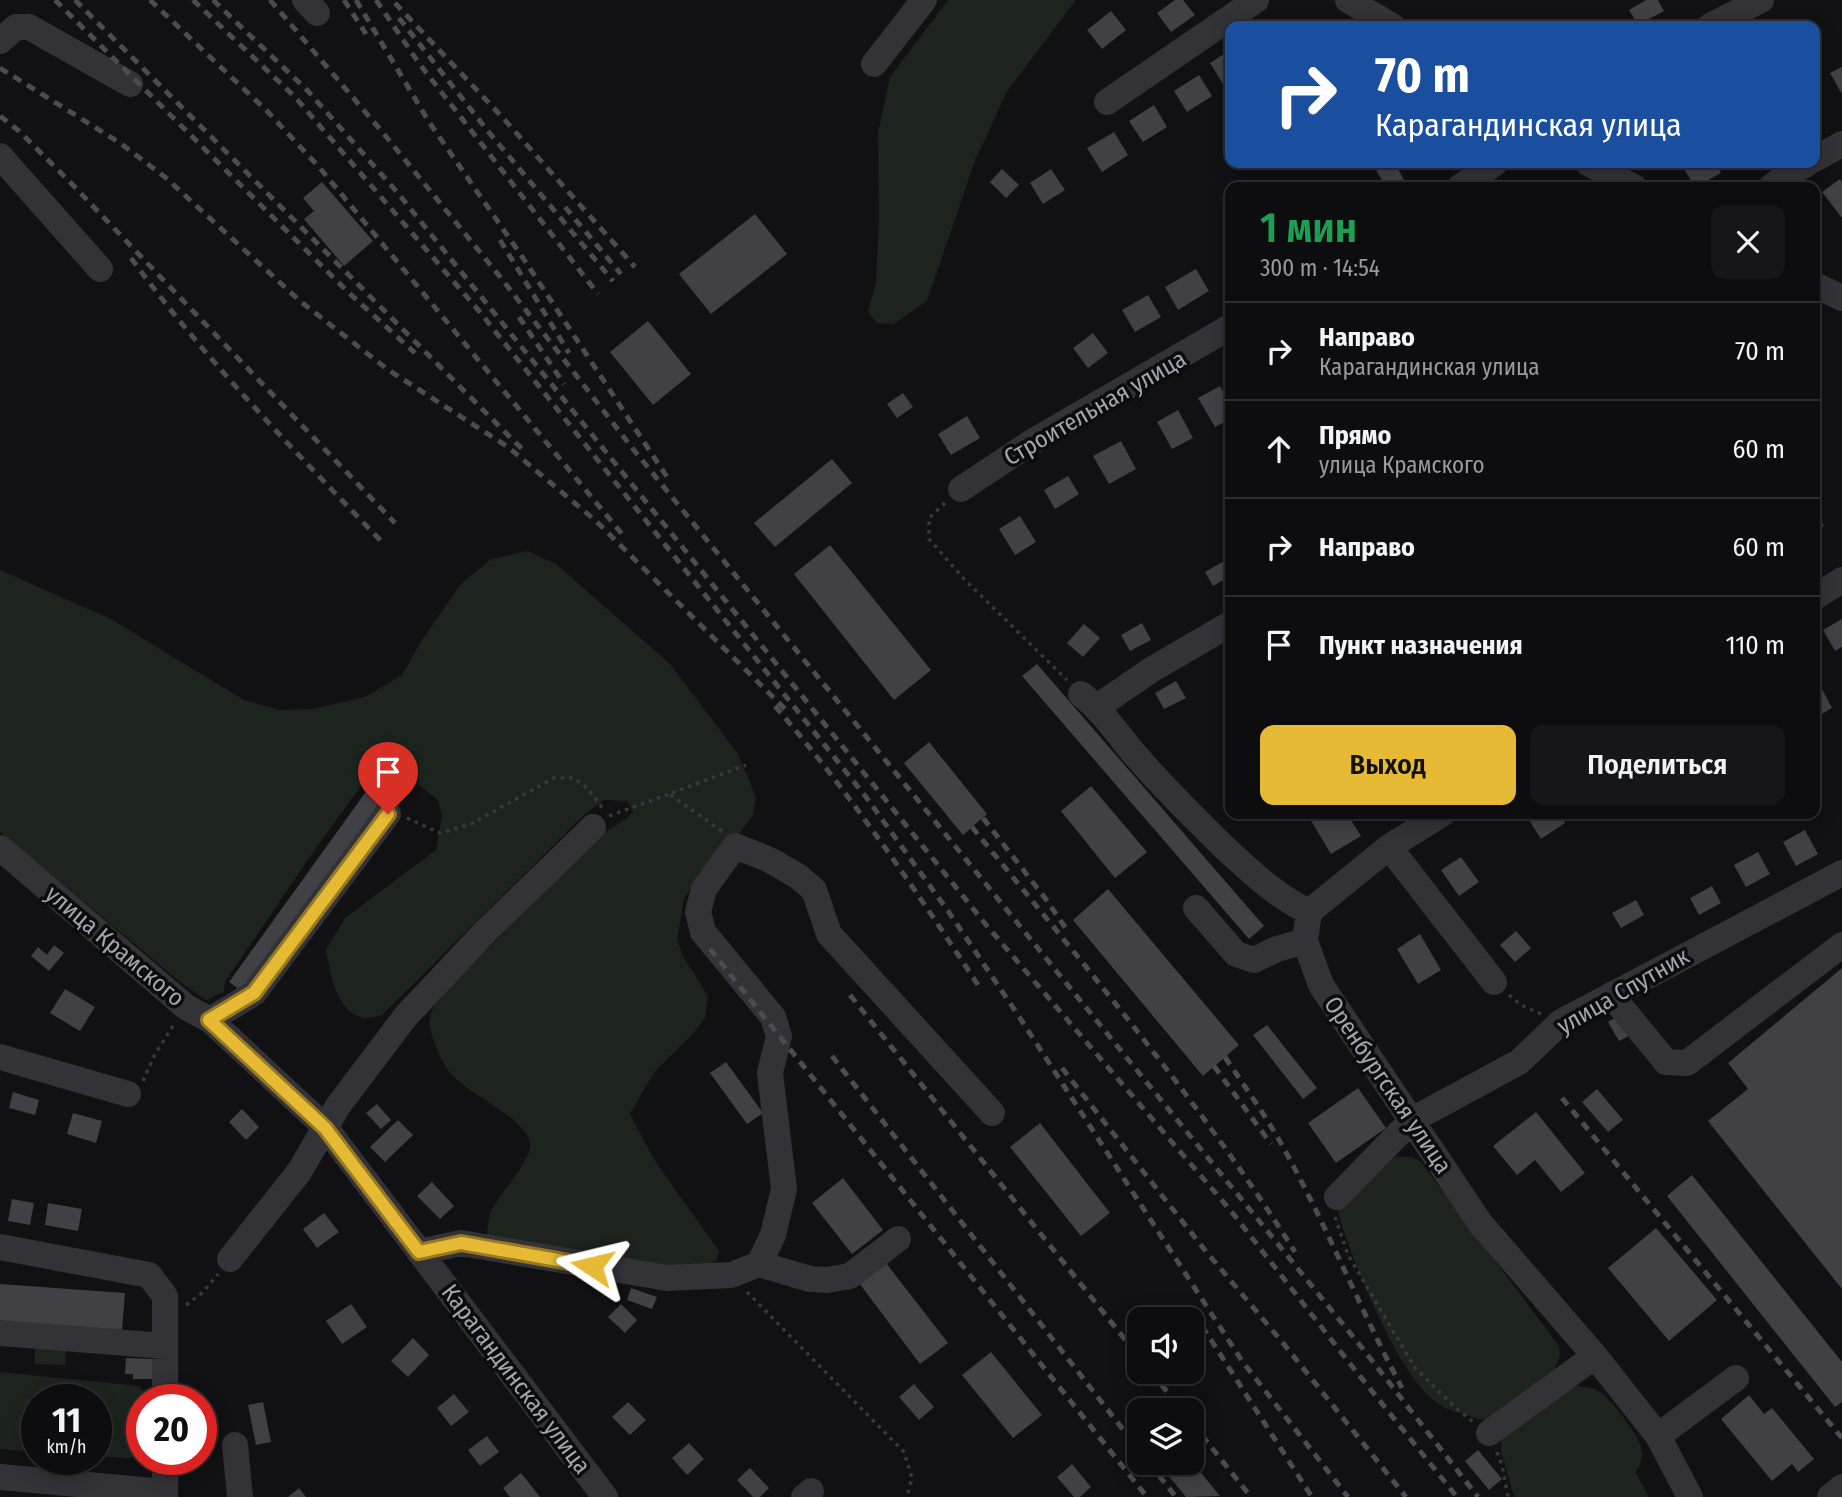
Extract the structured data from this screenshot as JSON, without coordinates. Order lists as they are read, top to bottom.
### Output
{
  "streets": {
    "street": [
      "Строительная улица",
      "улица Крамского",
      "улица Спутник",
      "Оренбургская улица",
      "Карагандинская улица"
    ]
  },
  "crossings": [
    ["улица Крамского", "Карагандинская улица"],
    ["улица Спутник", "Оренбургская улица"]
  ],
  "page": {
    "turn": ["70 m", "Карагандинская улица"],
    "heading": ["1 мин", "300 m · 14:54"],
    "list": [
      {
        "name": "Направо",
        "note": "Карагандинская улица",
        "value": "70 m"
      },
      {
        "name": "Прямо",
        "note": "улица Крамского",
        "value": "60 m"
      },
      {
        "name": "Направо",
        "value": "60 m"
      },
      {
        "name": "Пункт назначения",
        "value": "110 m"
      }
    ],
    "buttons": ["Выход", "Поделиться"],
    "speed": "11 km/h",
    "limit": "20"
  }
}
